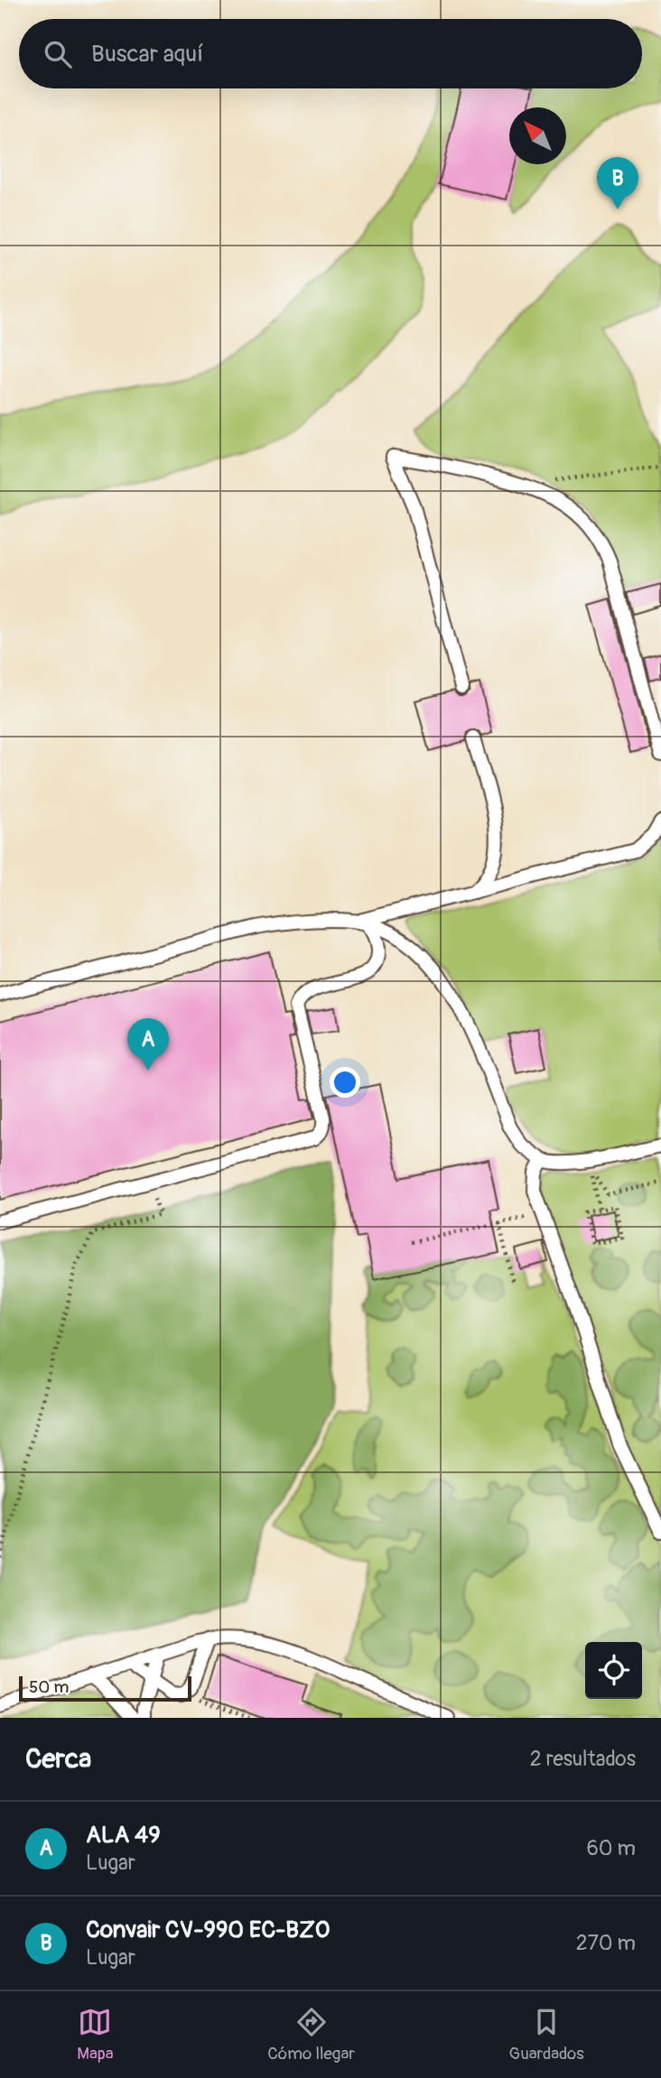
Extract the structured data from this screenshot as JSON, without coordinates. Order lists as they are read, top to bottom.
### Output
{
  "scale_bar": "50 m",
  "north": "top left",
  "page": {
    "search": "Buscar aquí",
    "pins": ["B", "A"],
    "scale": "50 m",
    "heading": ["Cerca", "2 resultados"],
    "list": [
      {
        "mark": "A",
        "name": "ALA 49",
        "note": "Lugar",
        "value": "60 m"
      },
      {
        "mark": "B",
        "name": "Convair CV-990 EC-BZO",
        "note": "Lugar",
        "value": "270 m"
      }
    ],
    "nav": ["Mapa", "Cómo llegar", "Guardados"]
  }
}
